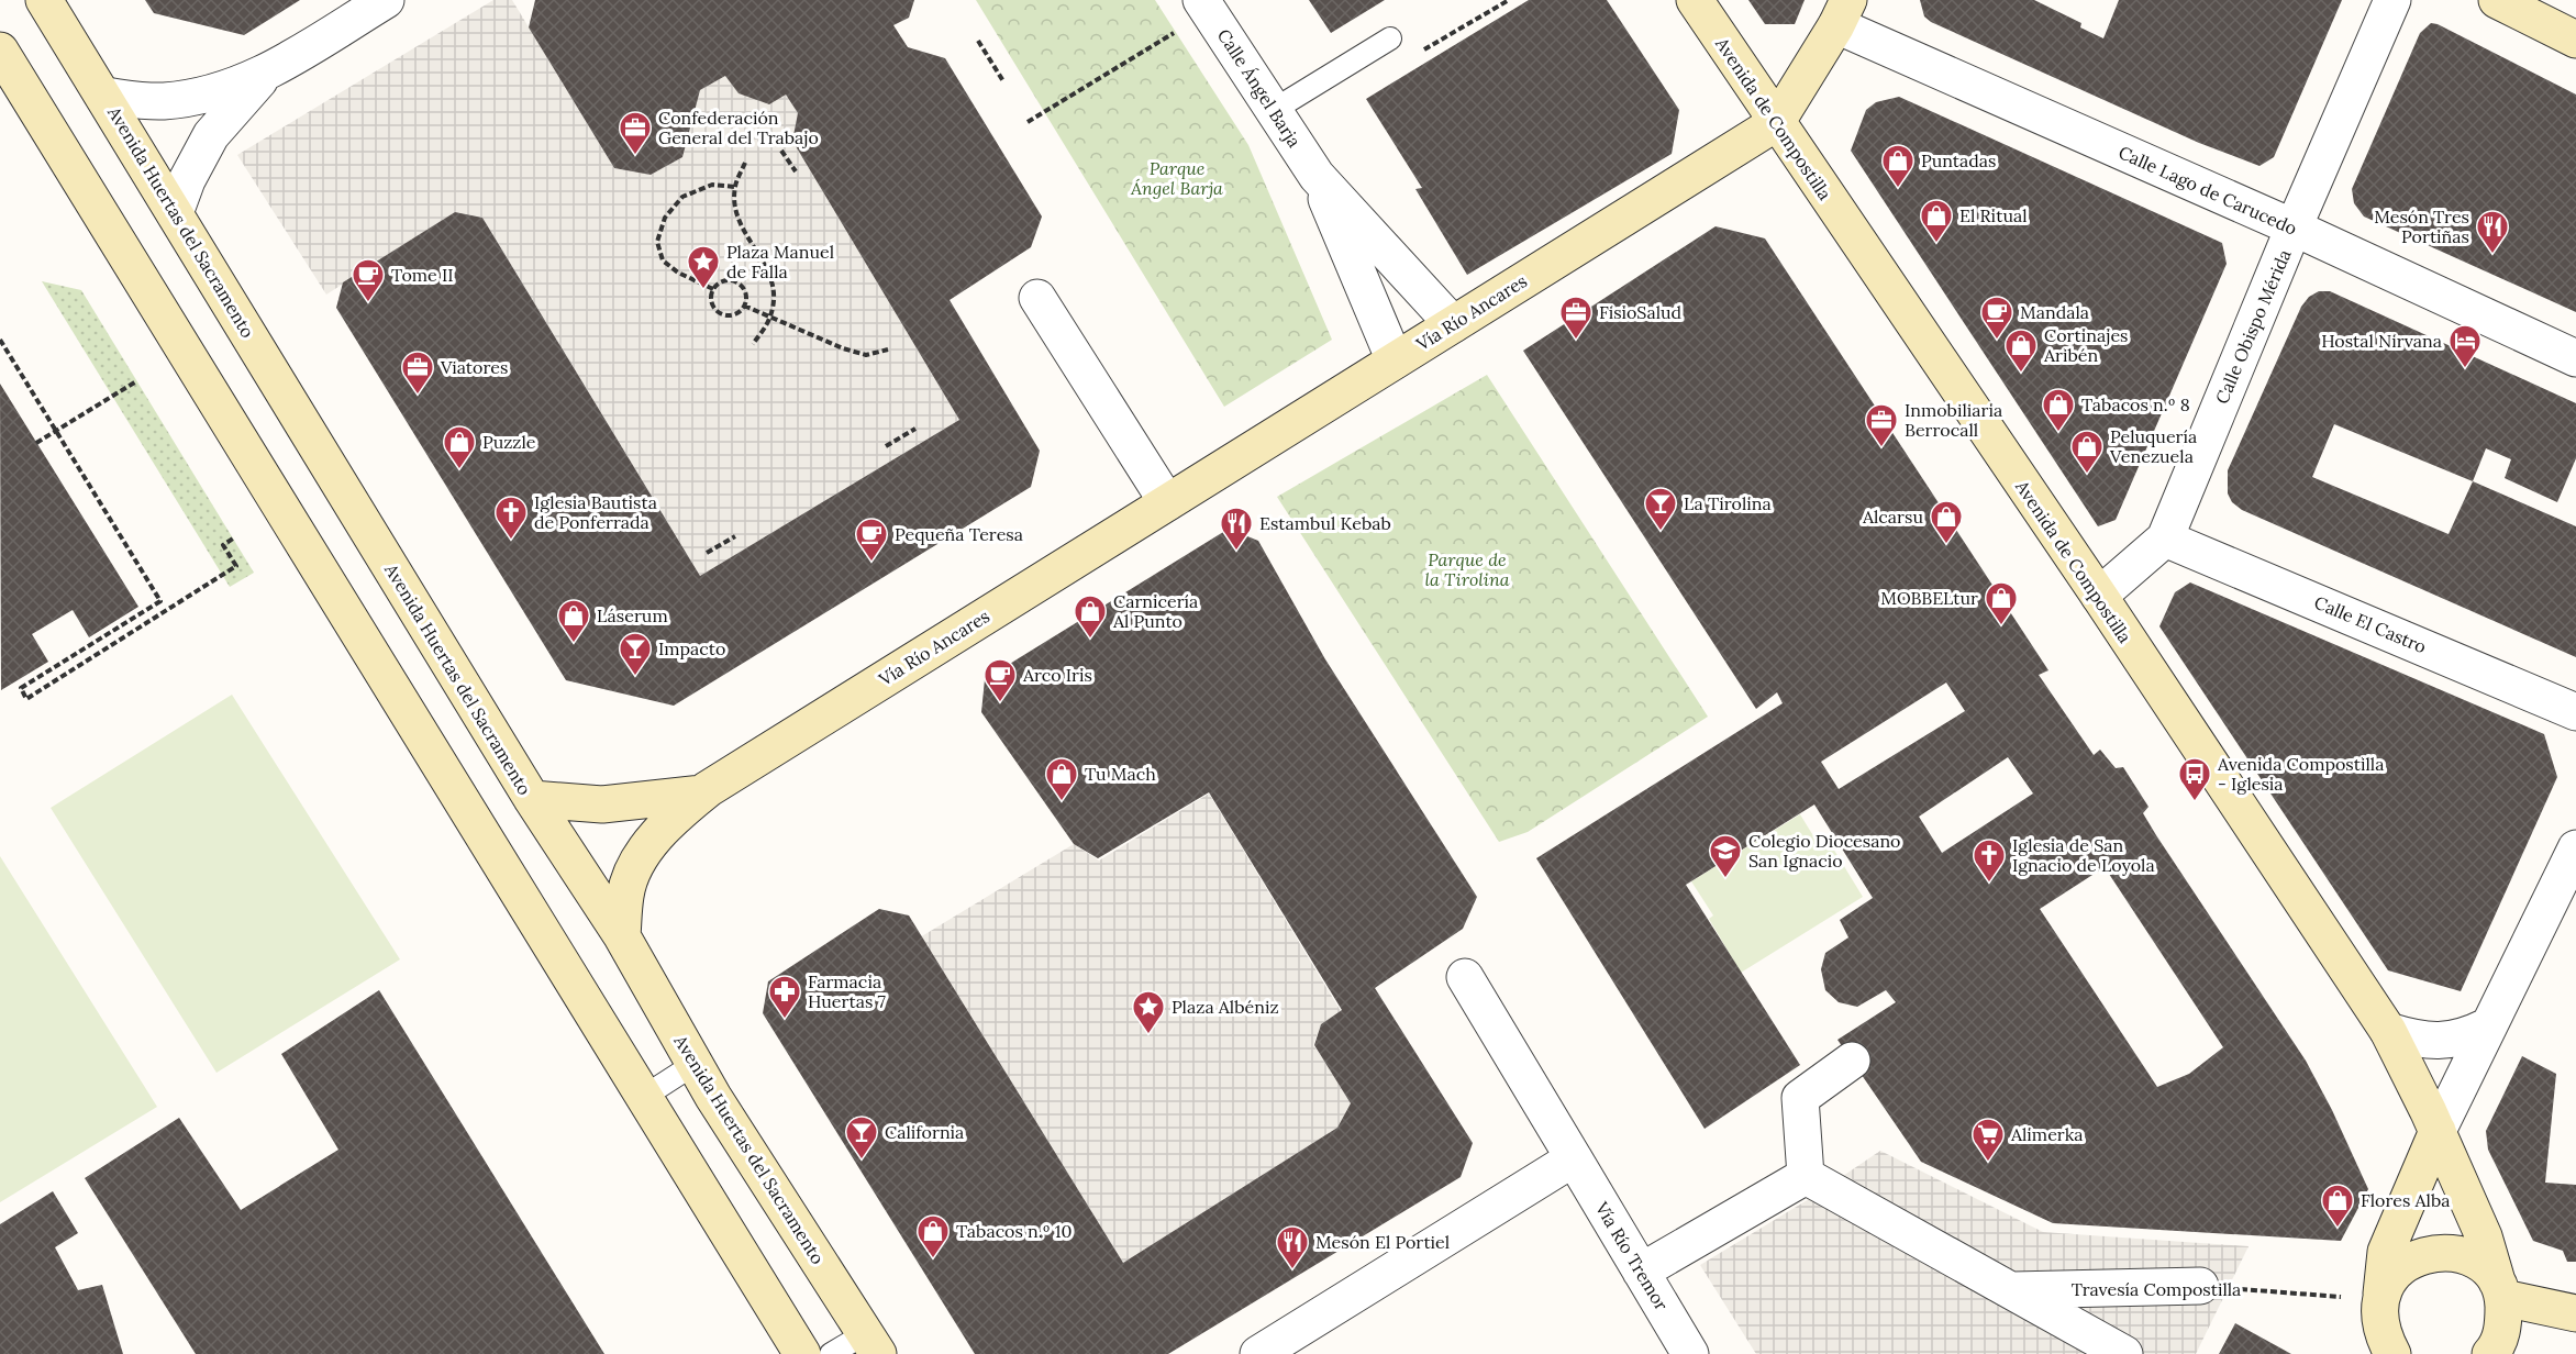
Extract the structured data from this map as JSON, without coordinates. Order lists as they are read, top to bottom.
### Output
{
  "streets": {
    "street": [
      "Calle Ángel Barja",
      "Avenida de Compostilla",
      "Calle Lago de Carucedo",
      "Avenida Huertas del Sacramento",
      "Vía Río Ancares",
      "Calle Obispo Mérida",
      "Calle El Castro",
      "Vía Río Tremor",
      "Travesía Compostilla"
    ]
  },
  "crossings": [
    ["Calle Ángel Barja", "Vía Río Ancares"],
    ["Avenida de Compostilla", "Vía Río Ancares"],
    ["Avenida de Compostilla", "Calle Obispo Mérida"],
    ["Calle Lago de Carucedo", "Calle Obispo Mérida"],
    ["Avenida Huertas del Sacramento", "Vía Río Ancares"],
    ["Calle Obispo Mérida", "Calle El Castro"]
  ],
  "parks": ["Parque Ángel Barja", "Parque de la Tirolina"],
  "places": {
    "office": [
      "Confederación General del Trabajo",
      "FisioSalud",
      "Viatores",
      "Inmobiliaria Berrocall"
    ],
    "shop": [
      "Puntadas",
      "El Ritual",
      "Cortinajes Aribén",
      "Tabacos n.º 8",
      "Puzzle",
      "Peluquería Venezuela",
      "Alcarsu",
      "MOBBELtur",
      "Carnicería Al Punto",
      "Láserum",
      "Tu Mach",
      "Flores Alba",
      "Tabacos n.º 10"
    ],
    "restaurant": ["Mesón Tres Portiñas", "Estambul Kebab", "Mesón El Portiel"],
    "place": ["Plaza Manuel de Falla", "Plaza Albéniz"],
    "cafe": [
      "Tome II",
      "Mandala",
      "Pequeña Teresa",
      "Arco Iris"
    ],
    "hotel": ["Hostal Nirvana"],
    "bar": ["La Tirolina", "Impacto", "California"],
    "church": ["Iglesia Bautista de Ponferrada", "Iglesia de San Ignacio de Loyola"],
    "bus stop": ["Avenida Compostilla - Iglesia"],
    "school or university": ["Colegio Diocesano San Ignacio"],
    "pharmacy": ["Farmacia Huertas 7"],
    "supermarket": ["Alimerka"]
  }
}
